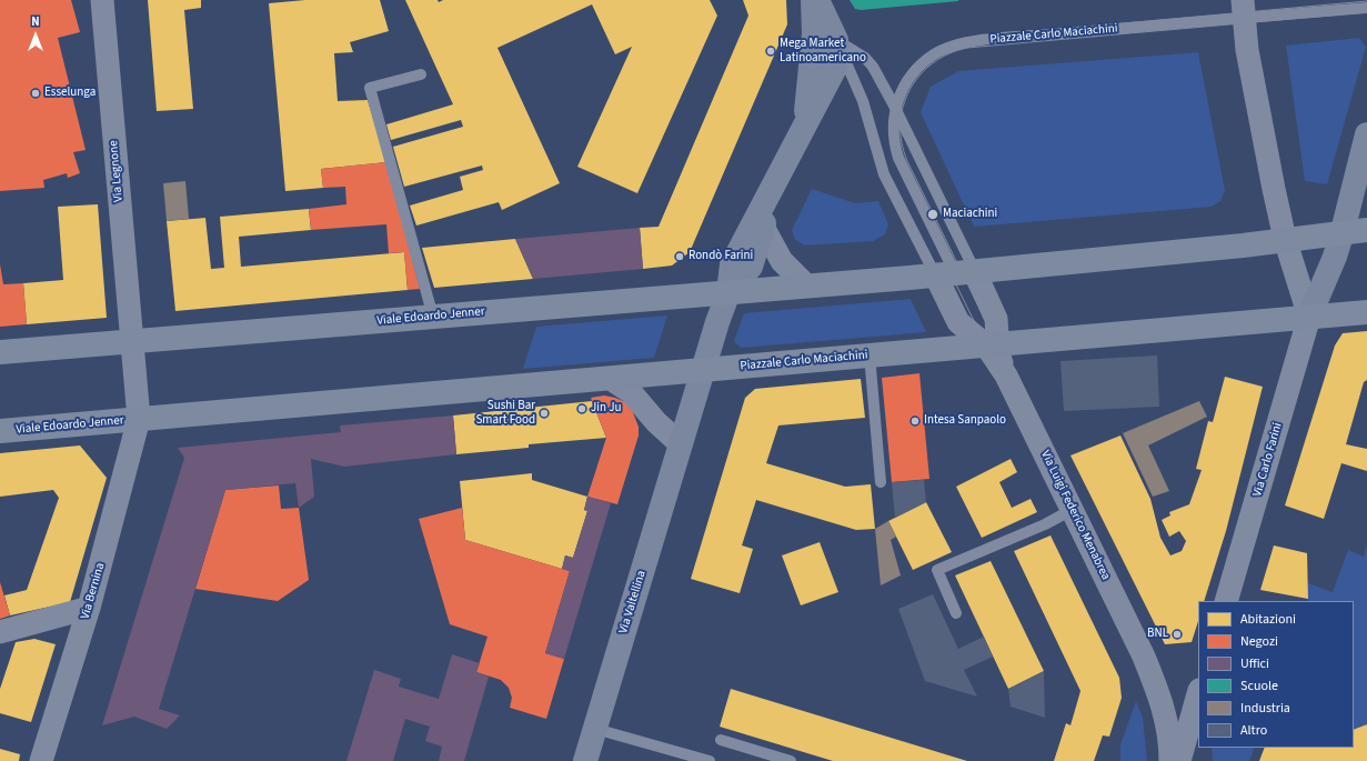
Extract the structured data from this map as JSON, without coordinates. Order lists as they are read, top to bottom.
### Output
{
  "streets": {
    "main road": ["Piazzale Carlo Maciachini", "Viale Edoardo Jenner", "Via Valtellina"],
    "street": [
      "Via Legnone",
      "Via Carlo Farini",
      "Via Luigi Federico Menabrea",
      "Via Bernina"
    ]
  },
  "crossings": [
    ["Piazzale Carlo Maciachini", "Viale Edoardo Jenner"],
    ["Piazzale Carlo Maciachini", "Via Carlo Farini"],
    ["Piazzale Carlo Maciachini", "Via Luigi Federico Menabrea"],
    ["Piazzale Carlo Maciachini", "Via Valtellina"],
    ["Via Legnone", "Viale Edoardo Jenner"],
    ["Viale Edoardo Jenner", "Via Bernina"],
    ["Viale Edoardo Jenner", "Via Valtellina"]
  ],
  "places": [
    "Mega Market Latinoamericano",
    "Esselunga",
    "Maciachini",
    "Rondò Farini",
    "Jin Ju",
    "Sushi Bar Smart Food",
    "Intesa Sanpaolo",
    "BNL"
  ],
  "legend": [
    "Abitazioni",
    "Negozi",
    "Uffici",
    "Scuole",
    "Industria",
    "Altro"
  ],
  "north": "top"
}
